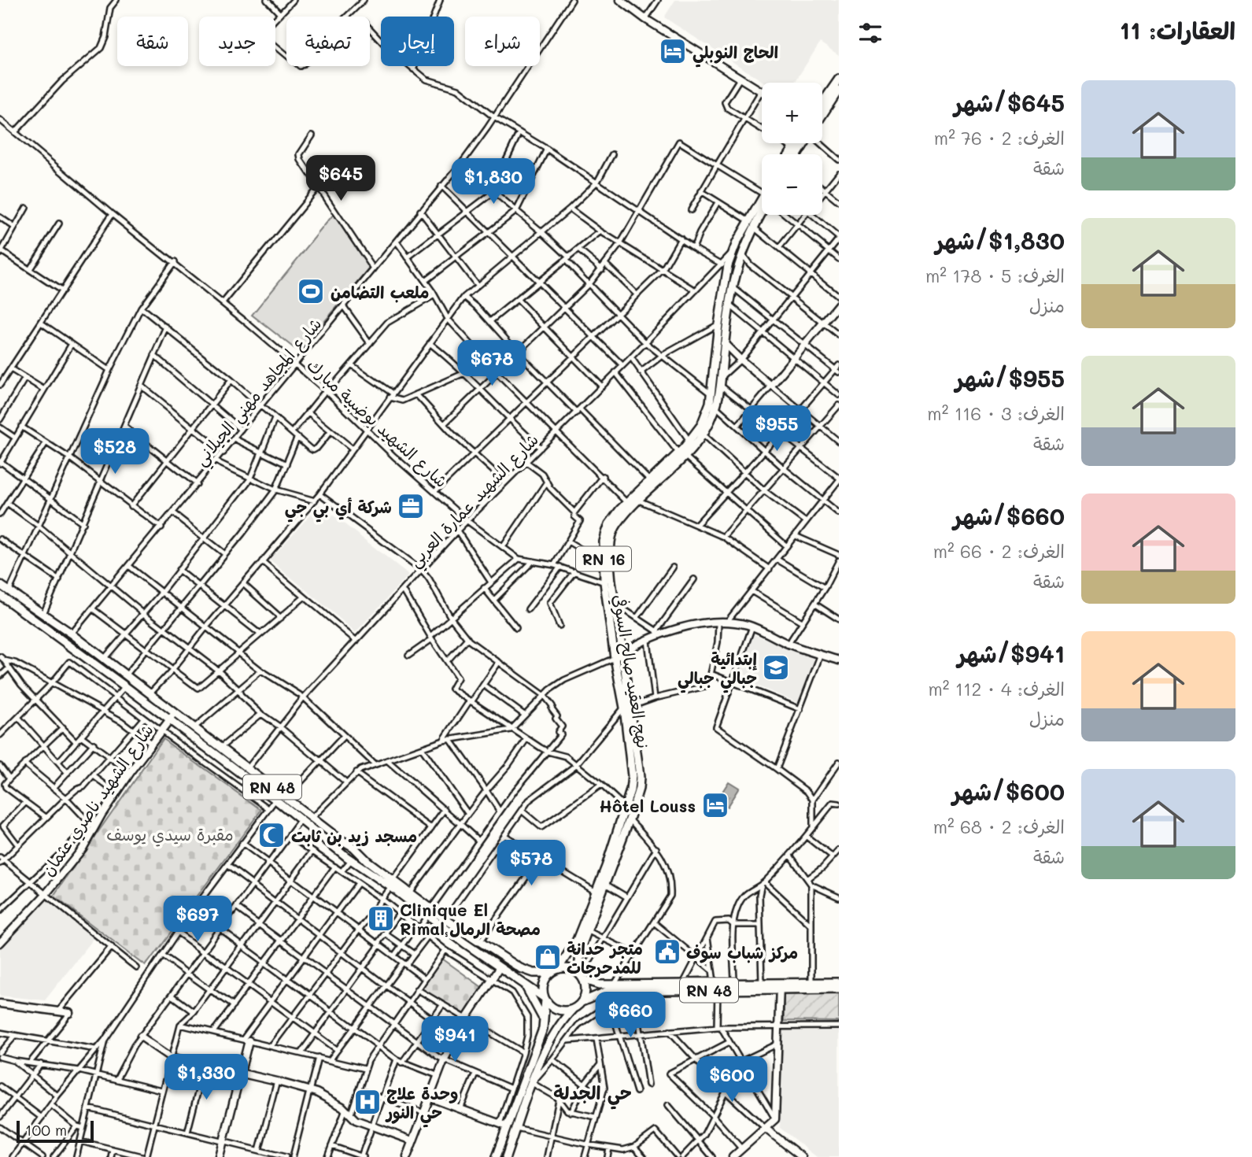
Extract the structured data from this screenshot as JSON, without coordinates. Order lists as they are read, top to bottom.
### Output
{
  "streets": {
    "main road": ["RN 16", "نهج العقيد صالح السوفي", "RN 48"],
    "street": [
      "شارع المجاهد مهني الجيلاني",
      "شارع الشهيد بوضبية مبارك",
      "شارع الشهيد عمارة العربي",
      "شارع الشهيد ناصري عثمان"
    ]
  },
  "crossings": [
    ["شارع المجاهد مهني الجيلاني", "شارع الشهيد بوضبية مبارك"],
    ["شارع المجاهد مهني الجيلاني", "RN 48"],
    ["شارع الشهيد بوضبية مبارك", "شارع الشهيد عمارة العربي"],
    ["شارع الشهيد بوضبية مبارك", "نهج العقيد صالح السوفي"],
    ["شارع الشهيد عمارة العربي", "نهج العقيد صالح السوفي"],
    ["شارع الشهيد عمارة العربي", "RN 48"],
    ["نهج العقيد صالح السوفي", "RN 48"],
    ["RN 48", "شارع الشهيد ناصري عثمان"]
  ],
  "districts": ["حي الجدلة"],
  "parks": ["مقبرة سيدي يوسف"],
  "places": {
    "hotel": ["الحاج النوبلي", "Hôtel Louss"],
    "sports": ["ملعب التضامن"],
    "office": ["شركة أي بي جي"],
    "school or university": ["إبتدائية جبالي جبالي"],
    "mosque": ["مسجد زيد بن ثابت"],
    "building": ["Clinique El Rimal,مصحة الرمال"],
    "public building": ["مركز شباب سوف"],
    "shop": ["متجر حدانة للمدحرجات"],
    "hospital": ["وحدة علاج حي النور"]
  },
  "scale_bar": "100 m",
  "page": {
    "heading": "العقارات: 11",
    "chip": [
      "شراء",
      "إيجار",
      "تصفية",
      "جديد",
      "شقة"
    ],
    "list": [
      {
        "name": "$645/شهر",
        "note": "الغرف: 2 · 76 m² · شقة"
      },
      {
        "name": "$1,830/شهر",
        "note": "الغرف: 5 · 178 m² · منزل"
      },
      {
        "name": "$955/شهر",
        "note": "الغرف: 3 · 116 m² · شقة"
      },
      {
        "name": "$660/شهر",
        "note": "الغرف: 2 · 66 m² · شقة"
      },
      {
        "name": "$941/شهر",
        "note": "الغرف: 4 · 112 m² · منزل"
      },
      {
        "name": "$600/شهر",
        "note": "الغرف: 2 · 68 m² · شقة"
      }
    ],
    "map_buttons": ["+", "−"],
    "price": [
      "$645",
      "$1,830",
      "$678",
      "$955",
      "$528",
      "$578",
      "$697",
      "$660",
      "$941",
      "$1,330",
      "$600"
    ],
    "scale": "100 m"
  }
}
